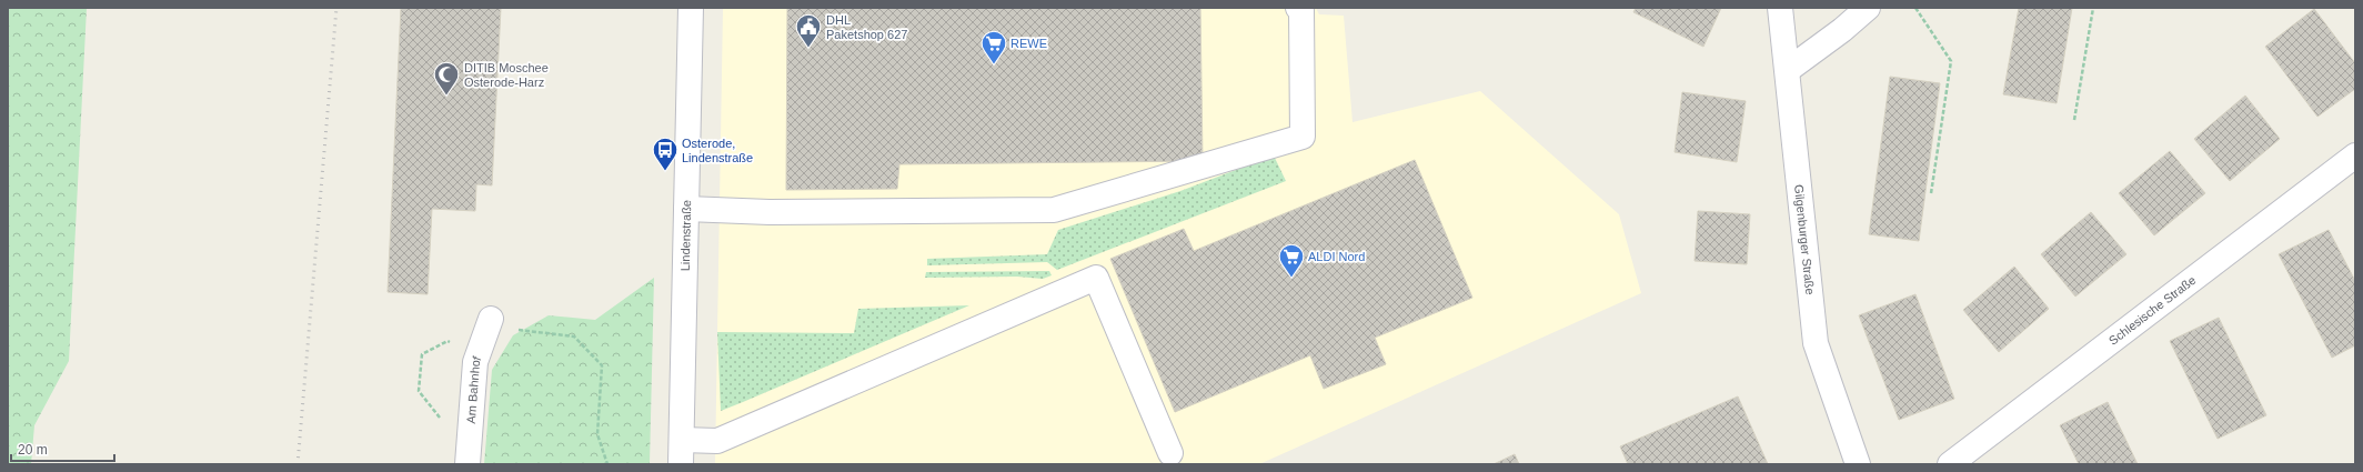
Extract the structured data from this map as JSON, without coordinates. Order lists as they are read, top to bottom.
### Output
{
  "streets": {
    "street": [
      "Lindenstraße",
      "Gilgenburger Straße",
      "Schlesische Straße",
      "Am Bahnhof"
    ]
  },
  "places": {
    "public building": ["DHL Paketshop 627"],
    "supermarket": ["REWE", "ALDI Nord"],
    "mosque": ["DITIB Moschee Osterode-Harz"],
    "bus stop": ["Osterode, Lindenstraße"]
  },
  "scale_bar": "20 m"
}
